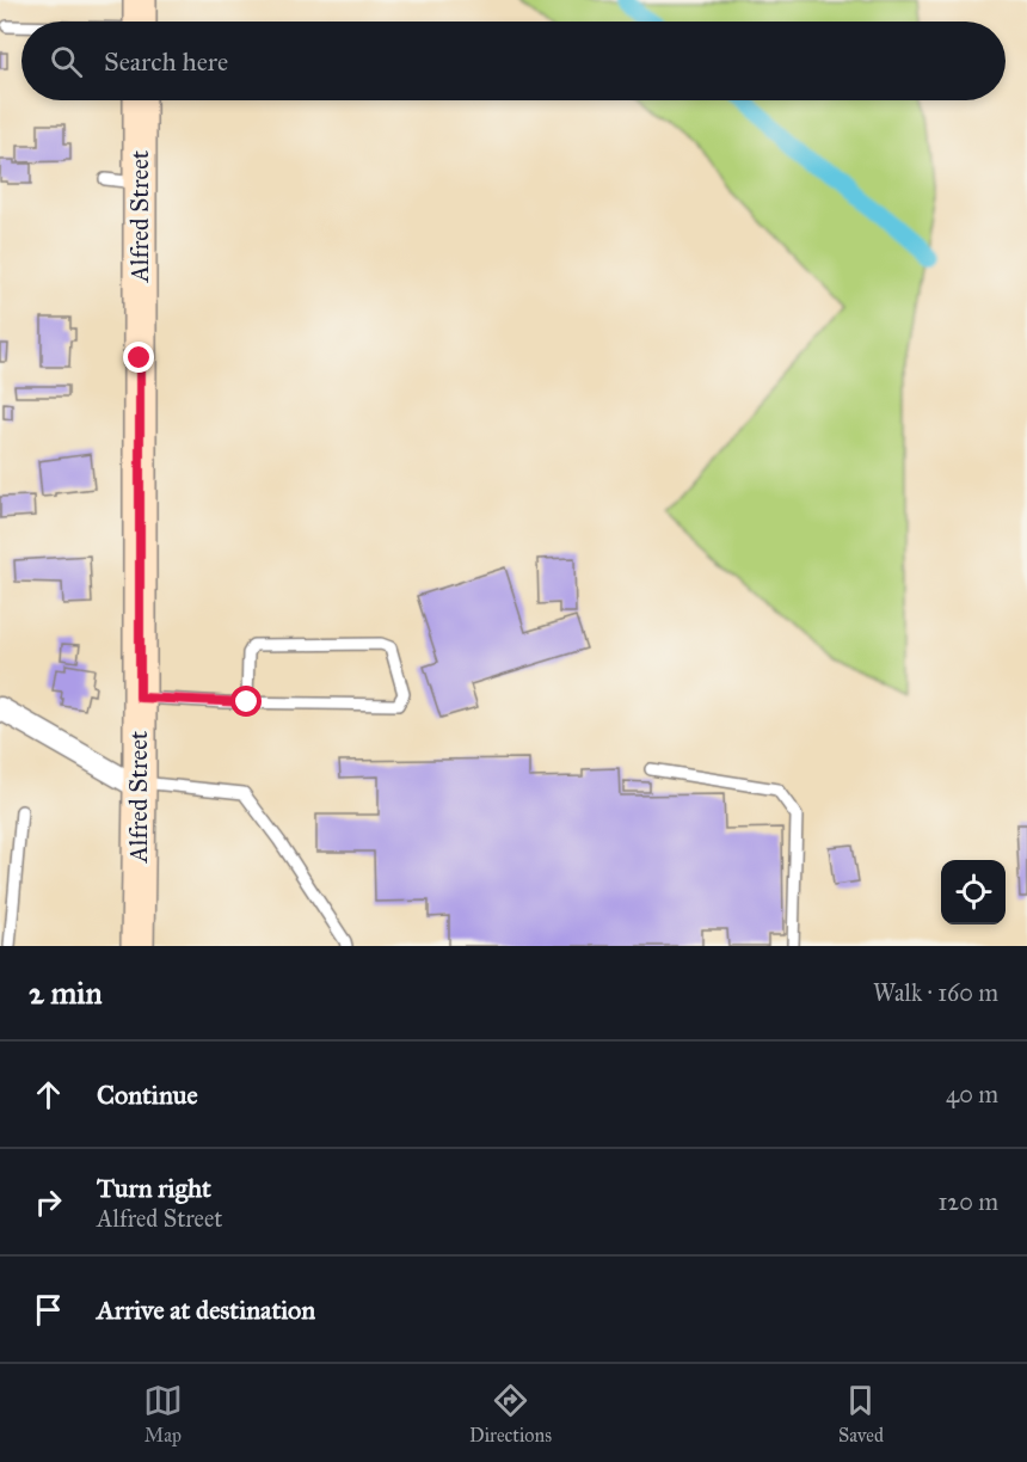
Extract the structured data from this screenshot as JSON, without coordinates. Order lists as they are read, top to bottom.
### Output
{
  "streets": {
    "main road": ["Alfred Street"]
  },
  "page": {
    "search": "Search here",
    "heading": ["2 min", "Walk · 160 m"],
    "list": [
      ["Continue", "40 m"],
      ["Turn right", "Alfred Street", "120 m"],
      "Arrive at destination"
    ],
    "nav": ["Map", "Directions", "Saved"]
  }
}
